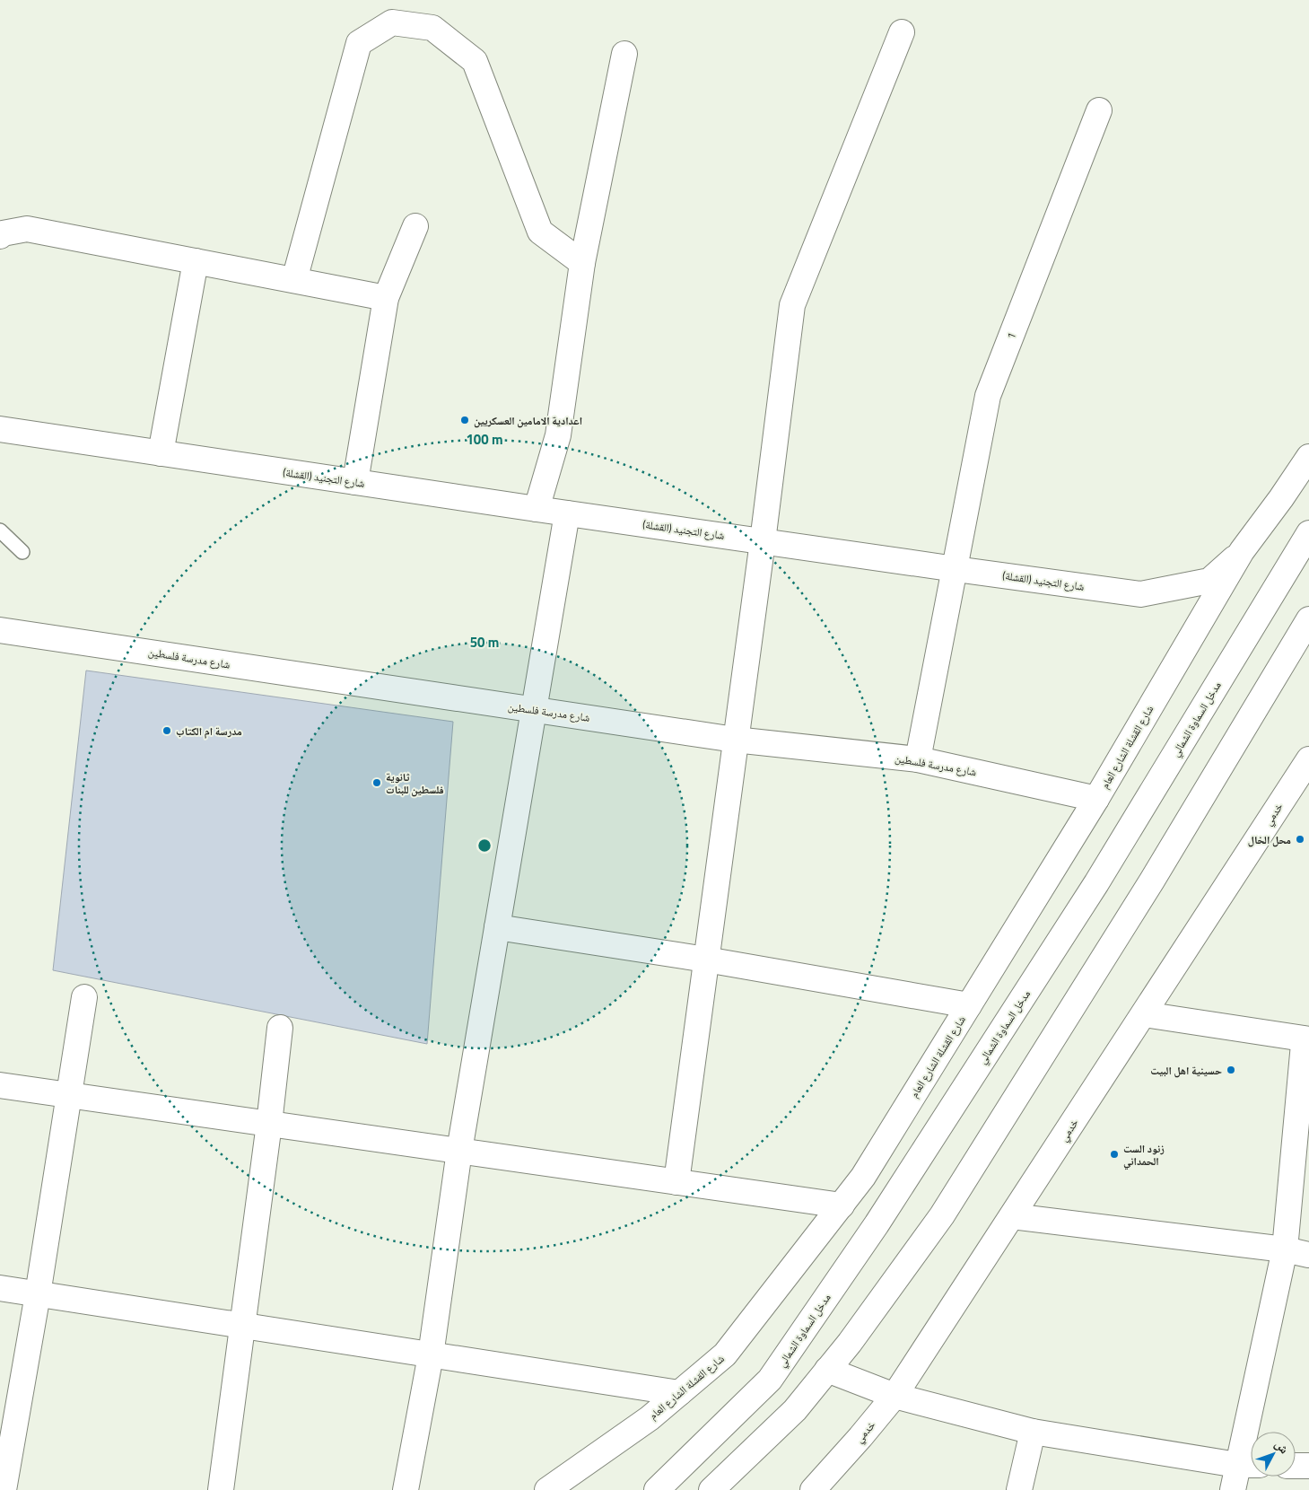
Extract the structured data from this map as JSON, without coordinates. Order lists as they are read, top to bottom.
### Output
{
  "streets": {
    "main road": [
      "1",
      "شارع التجنيد (القشلة)",
      "شارع مدرسة فلسطين",
      "مدخل السماوة الشمالي",
      "شارع القشلة الشارع العام",
      "خدمي"
    ]
  },
  "crossings": [
    ["1", "شارع التجنيد (القشلة)"],
    ["1", "شارع مدرسة فلسطين"],
    ["شارع التجنيد (القشلة)", "شارع القشلة الشارع العام"],
    ["شارع مدرسة فلسطين", "شارع القشلة الشارع العام"]
  ],
  "places": [
    "اعدادية الامامين العسكريين",
    "مدرسة ام الكتاب",
    "ثانوية فلسطين للبنات",
    "محل الخال",
    "حسينية اهل البيت",
    "زنود الست الحمداني"
  ],
  "north": "top right",
  "rings": ["100 m", "50 m"]
}
